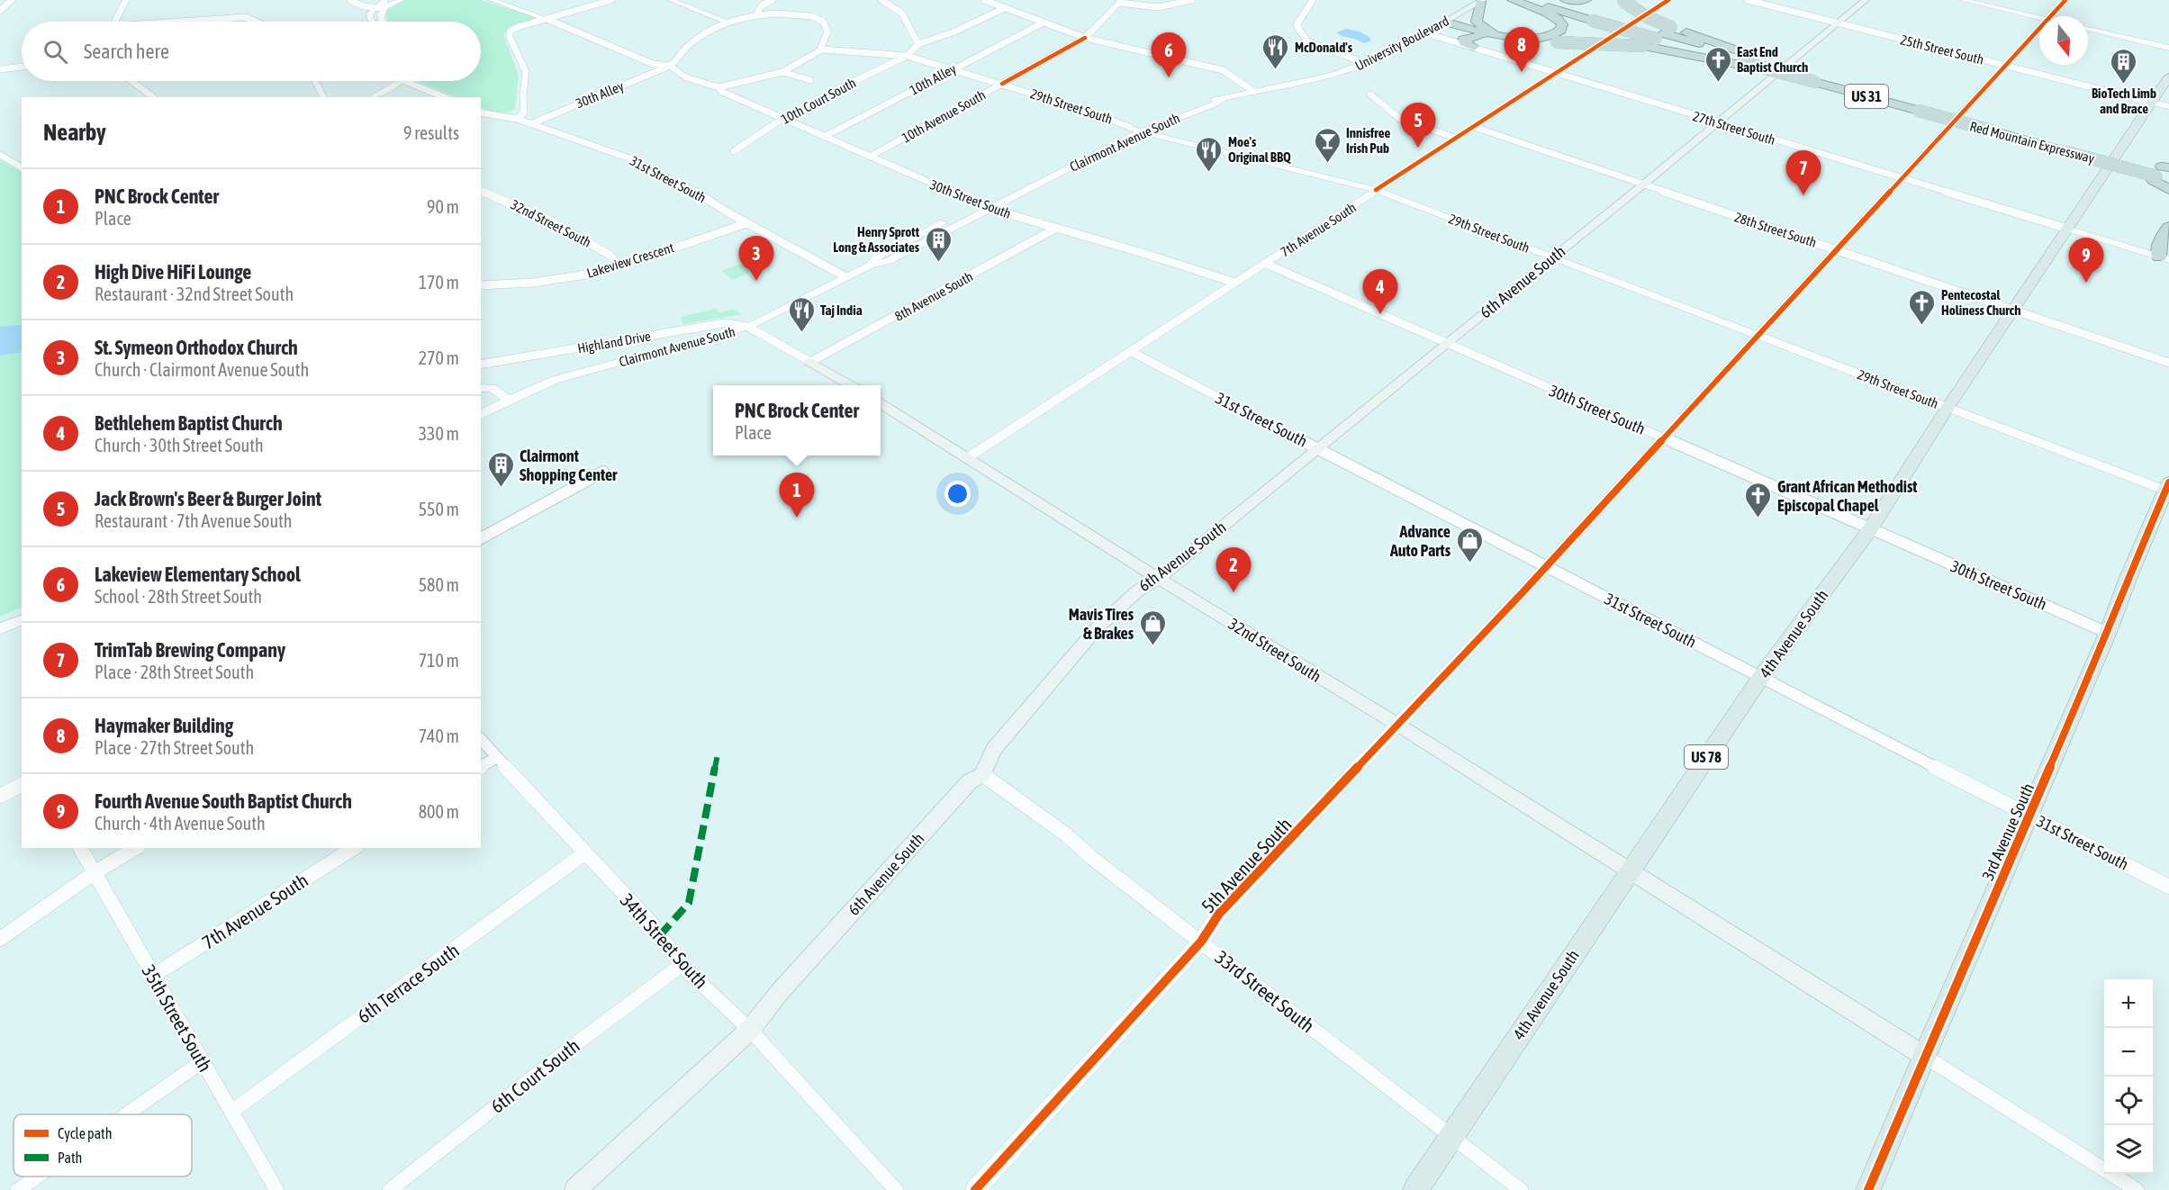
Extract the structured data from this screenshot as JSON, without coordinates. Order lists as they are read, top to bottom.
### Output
{
  "streets": {
    "highway": ["US 31", "Red Mountain Expressway"],
    "main road": [
      "University Boulevard",
      "32nd Street South",
      "6th Avenue South",
      "4th Avenue South",
      "US 78",
      "3rd Avenue South"
    ],
    "street": [
      "25th Street South",
      "10th Alley",
      "30th Alley",
      "10th Court South",
      "29th Street South",
      "10th Avenue South",
      "27th Street South",
      "Clairmont Avenue South",
      "31st Street South",
      "30th Street South",
      "7th Avenue South",
      "28th Street South",
      "Lakeview Crescent",
      "8th Avenue South",
      "Highland Drive",
      "5th Avenue South",
      "34th Street South",
      "6th Terrace South",
      "33rd Street South",
      "35th Street South",
      "6th Court South"
    ]
  },
  "crossings": [
    ["University Boulevard", "27th Street South"],
    ["University Boulevard", "Clairmont Avenue South"],
    ["25th Street South", "6th Avenue South"],
    ["25th Street South", "4th Avenue South"],
    ["25th Street South", "5th Avenue South"],
    ["10th Alley", "29th Street South"],
    ["10th Alley", "30th Street South"],
    ["30th Alley", "31st Street South"],
    ["10th Court South", "29th Street South"],
    ["10th Court South", "30th Street South"],
    ["29th Street South", "10th Avenue South"],
    ["29th Street South", "Clairmont Avenue South"],
    ["29th Street South", "7th Avenue South"],
    ["29th Street South", "6th Avenue South"],
    ["29th Street South", "4th Avenue South"],
    ["29th Street South", "3rd Avenue South"],
    ["29th Street South", "5th Avenue South"],
    ["10th Avenue South", "30th Street South"],
    ["27th Street South", "7th Avenue South"],
    ["27th Street South", "6th Avenue South"],
    ["27th Street South", "4th Avenue South"],
    ["27th Street South", "5th Avenue South"],
    ["Clairmont Avenue South", "31st Street South"],
    ["Clairmont Avenue South", "30th Street South"],
    ["Clairmont Avenue South", "Highland Drive"],
    ["31st Street South", "7th Avenue South"],
    ["31st Street South", "Lakeview Crescent"],
    ["31st Street South", "6th Avenue South"],
    ["31st Street South", "4th Avenue South"],
    ["31st Street South", "3rd Avenue South"],
    ["31st Street South", "5th Avenue South"],
    ["30th Street South", "7th Avenue South"],
    ["30th Street South", "6th Avenue South"],
    ["30th Street South", "8th Avenue South"],
    ["30th Street South", "4th Avenue South"],
    ["30th Street South", "3rd Avenue South"],
    ["30th Street South", "5th Avenue South"],
    ["32nd Street South", "7th Avenue South"],
    ["32nd Street South", "Lakeview Crescent"],
    ["32nd Street South", "6th Avenue South"],
    ["32nd Street South", "4th Avenue South"],
    ["32nd Street South", "3rd Avenue South"],
    ["32nd Street South", "5th Avenue South"],
    ["7th Avenue South", "28th Street South"],
    ["7th Avenue South", "35th Street South"],
    ["28th Street South", "6th Avenue South"],
    ["28th Street South", "4th Avenue South"],
    ["28th Street South", "5th Avenue South"],
    ["6th Avenue South", "34th Street South"],
    ["6th Avenue South", "33rd Street South"],
    ["4th Avenue South", "33rd Street South"],
    ["5th Avenue South", "33rd Street South"],
    ["34th Street South", "6th Terrace South"],
    ["34th Street South", "6th Court South"],
    ["6th Terrace South", "35th Street South"]
  ],
  "places": {
    "restaurant": ["McDonald's", "Moe's Original BBQ", "Taj India"],
    "church": ["East End Baptist Church", "Pentecostal Holiness Church", "Grant African Methodist Episcopal Chapel"],
    "building": ["BioTech Limb and Brace", "Henry Sprott Long & Associates", "Clairmont Shopping Center"],
    "bar": ["Innisfree Irish Pub"],
    "shop": ["Advance Auto Parts", "Mavis Tires & Brakes"]
  },
  "legend": ["Cycle path", "Path"],
  "north": "bottom",
  "page": {
    "search": "Search here",
    "pins": [
      "8",
      "6",
      "5",
      "7",
      "3",
      "9",
      "4",
      "1",
      "2"
    ],
    "heading": ["Nearby", "9 results"],
    "list": [
      {
        "mark": "1",
        "name": "PNC Brock Center",
        "note": "Place",
        "value": "90 m"
      },
      {
        "mark": "2",
        "name": "High Dive HiFi Lounge",
        "note": "Restaurant · 32nd Street South",
        "value": "170 m"
      },
      {
        "mark": "3",
        "name": "St. Symeon Orthodox Church",
        "note": "Church · Clairmont Avenue South",
        "value": "270 m"
      },
      {
        "mark": "4",
        "name": "Bethlehem Baptist Church",
        "note": "Church · 30th Street South",
        "value": "330 m"
      },
      {
        "mark": "5",
        "name": "Jack Brown's Beer & Burger Joint",
        "note": "Restaurant · 7th Avenue South",
        "value": "550 m"
      },
      {
        "mark": "6",
        "name": "Lakeview Elementary School",
        "note": "School · 28th Street South",
        "value": "580 m"
      },
      {
        "mark": "7",
        "name": "TrimTab Brewing Company",
        "note": "Place · 28th Street South",
        "value": "710 m"
      },
      {
        "mark": "8",
        "name": "Haymaker Building",
        "note": "Place · 27th Street South",
        "value": "740 m"
      },
      {
        "mark": "9",
        "name": "Fourth Avenue South Baptist Church",
        "note": "Church · 4th Avenue South",
        "value": "800 m"
      }
    ],
    "popup": ["PNC Brock Center", "Place"],
    "map_buttons": ["+", "−"]
  }
}
